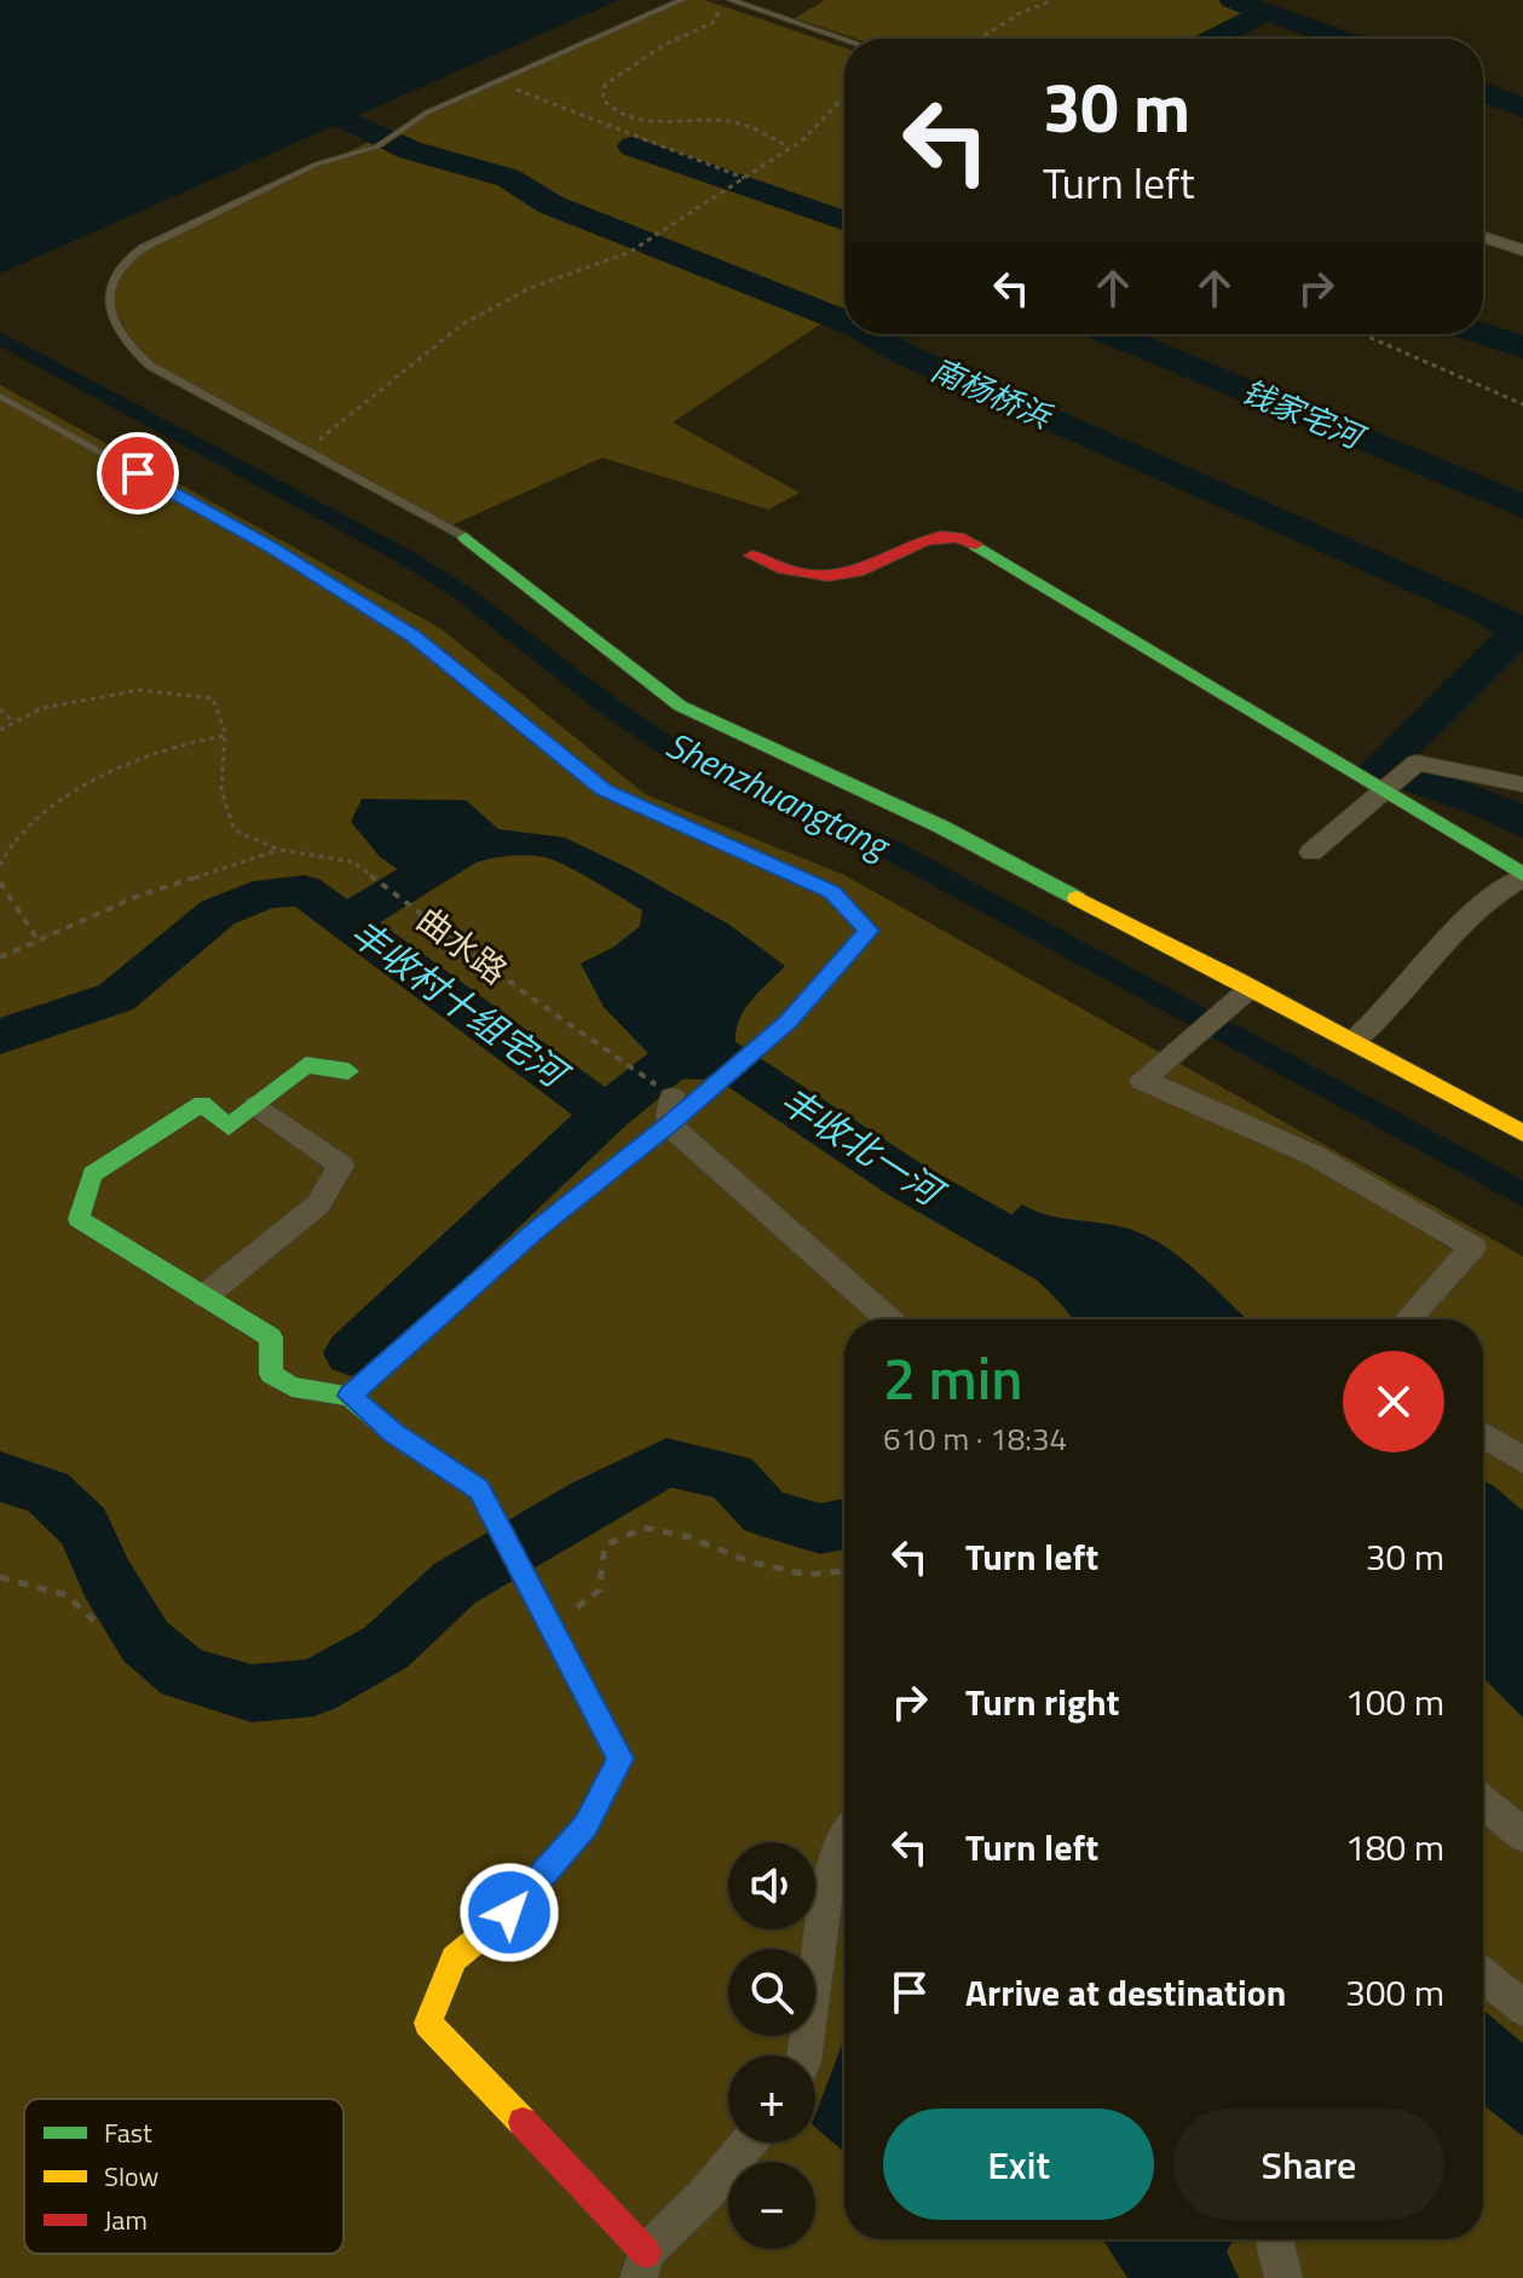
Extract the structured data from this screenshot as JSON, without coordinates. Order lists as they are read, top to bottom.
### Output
{
  "streets": {
    "path": ["曲水路"]
  },
  "water": [
    "南杨桥浜",
    "钱家宅河",
    "Shenzhuangtang",
    "丰收村十组宅河",
    "丰收北一河"
  ],
  "legend": ["Fast", "Slow", "Jam"],
  "page": {
    "turn": ["30 m", "Turn left"],
    "heading": ["2 min", "610 m · 18:34"],
    "list": [
      {
        "name": "Turn left",
        "value": "30 m"
      },
      {
        "name": "Turn right",
        "value": "100 m"
      },
      {
        "name": "Turn left",
        "value": "180 m"
      },
      {
        "name": "Arrive at destination",
        "value": "300 m"
      }
    ],
    "map_buttons": ["+", "−"],
    "buttons": ["Exit", "Share"]
  }
}
